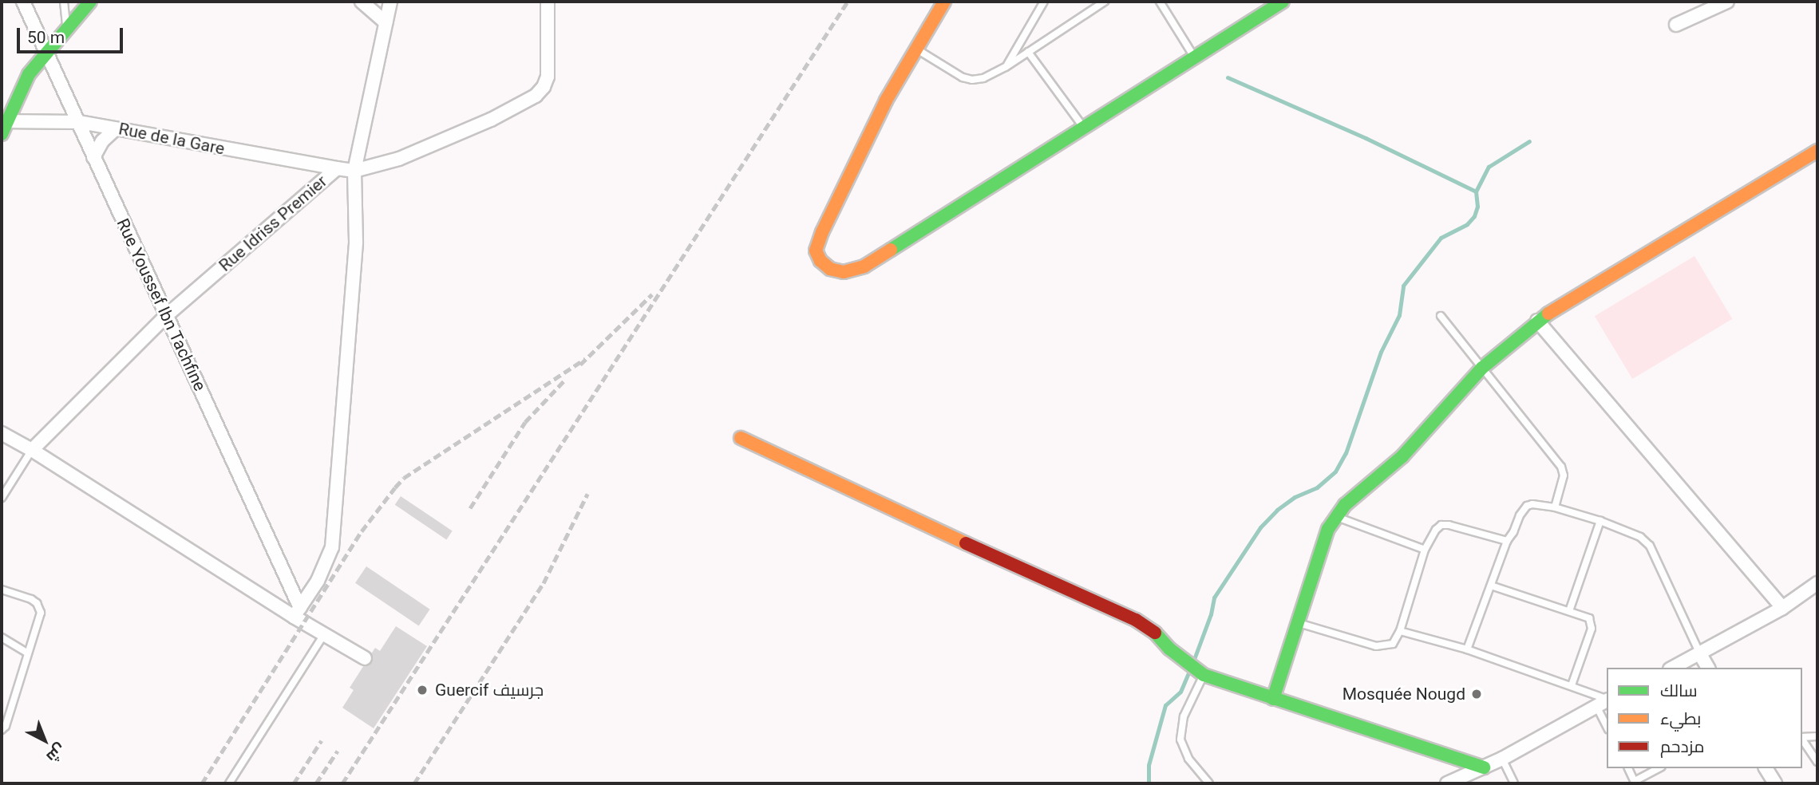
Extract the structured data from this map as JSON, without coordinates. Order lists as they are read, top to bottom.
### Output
{
  "streets": {
    "street": ["Rue de la Gare", "Rue Idriss Premier", "Rue Youssef Ibn Tachfine"]
  },
  "crossings": [
    ["Rue de la Gare", "Rue Idriss Premier"],
    ["Rue de la Gare", "Rue Youssef Ibn Tachfine"],
    ["Rue Idriss Premier", "Rue Youssef Ibn Tachfine"]
  ],
  "places": ["Guercif جرسيف", "Mosquée Nougd"],
  "legend": ["سالك", "بطيء", "مزدحم"],
  "scale_bar": "50 m",
  "north": "bottom right"
}
